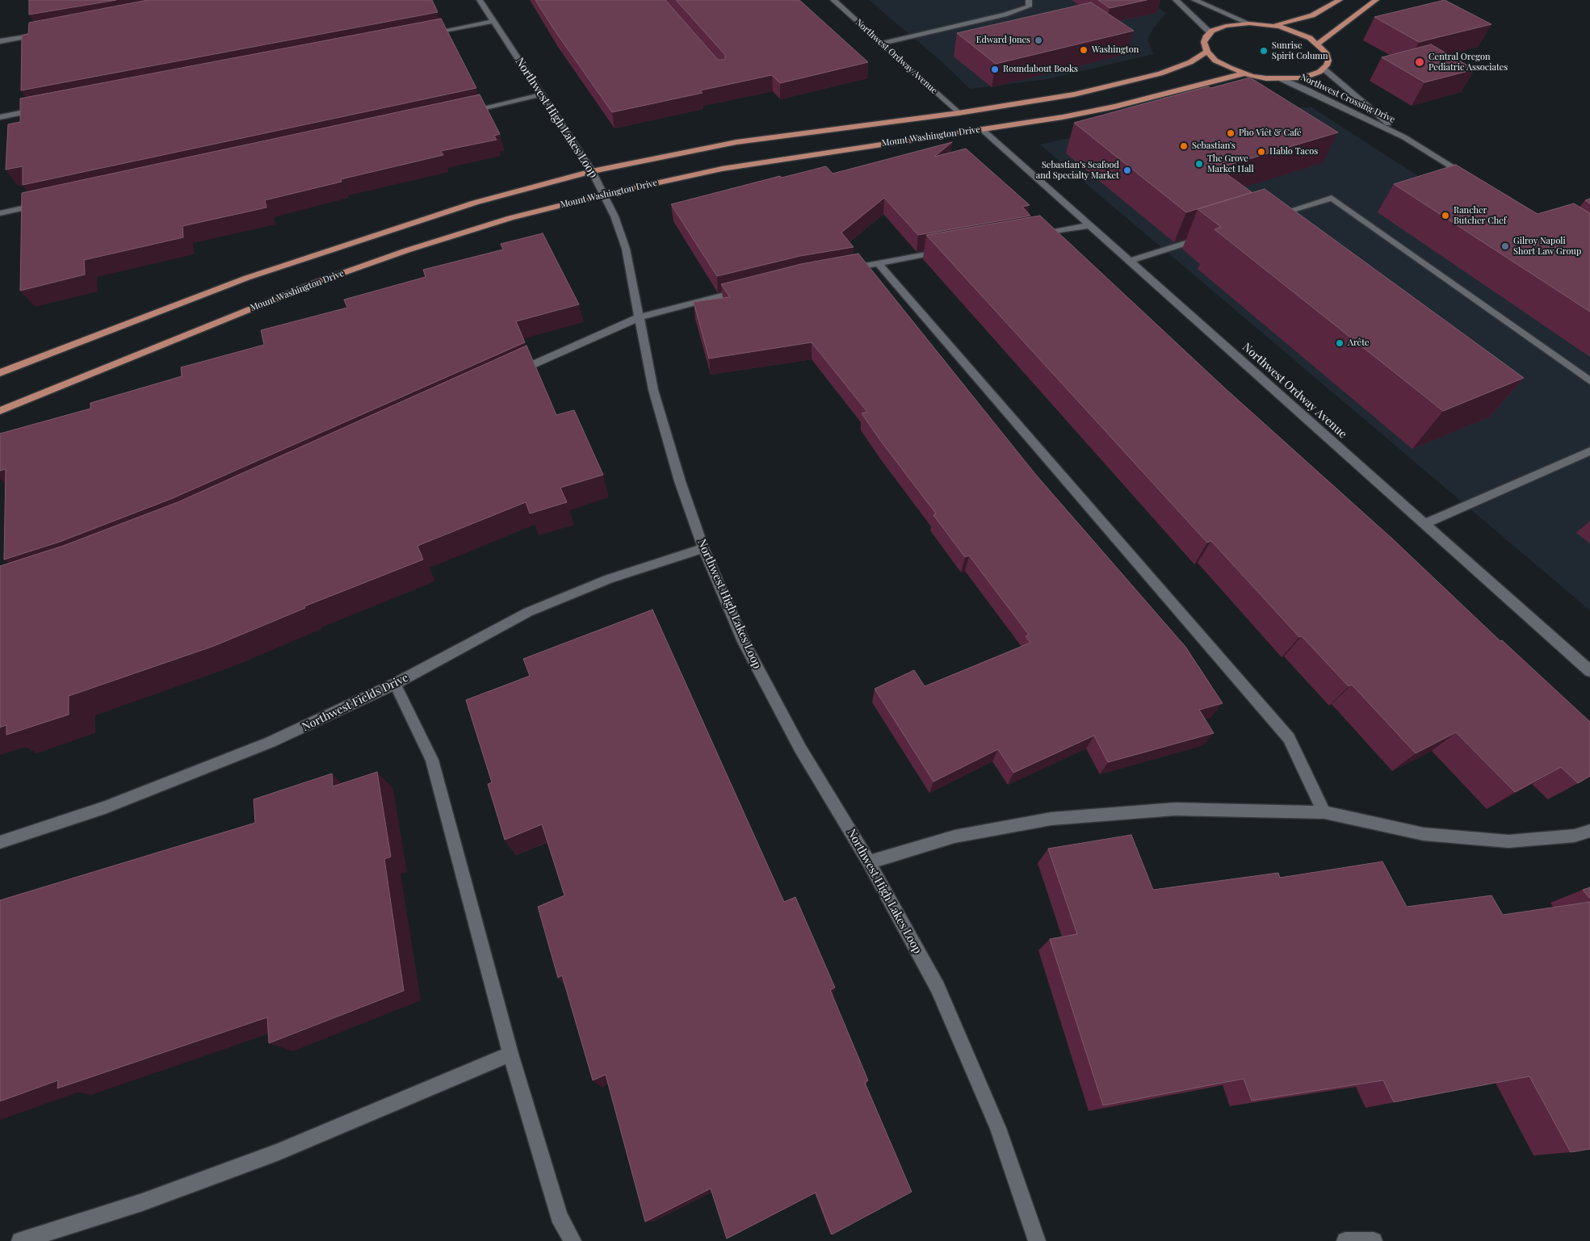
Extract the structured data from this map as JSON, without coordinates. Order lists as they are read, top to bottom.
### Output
{
  "streets": {
    "main road": ["Mount Washington Drive"],
    "street": [
      "Northwest Ordway Avenue",
      "Northwest Crossing Drive",
      "Northwest High Lakes Loop",
      "Northwest Fields Drive"
    ]
  },
  "crossings": [
    ["Northwest Ordway Avenue", "Mount Washington Drive"],
    ["Northwest High Lakes Loop", "Mount Washington Drive"],
    ["Northwest High Lakes Loop", "Northwest Fields Drive"]
  ],
  "places": [
    "Edward Jones",
    "Washington",
    "Sunrise Spirit Column",
    "Central Oregon Pediatric Associates",
    "Roundabout Books",
    "Pho Viêt & Café",
    "Sebastian's",
    "Hablo Tacos",
    "The Grove Market Hall",
    "Sebastian’s Seafood and Specialty Market",
    "Rancher Butcher Chef",
    "Gilroy Napoli Short Law Group",
    "Arête"
  ]
}
